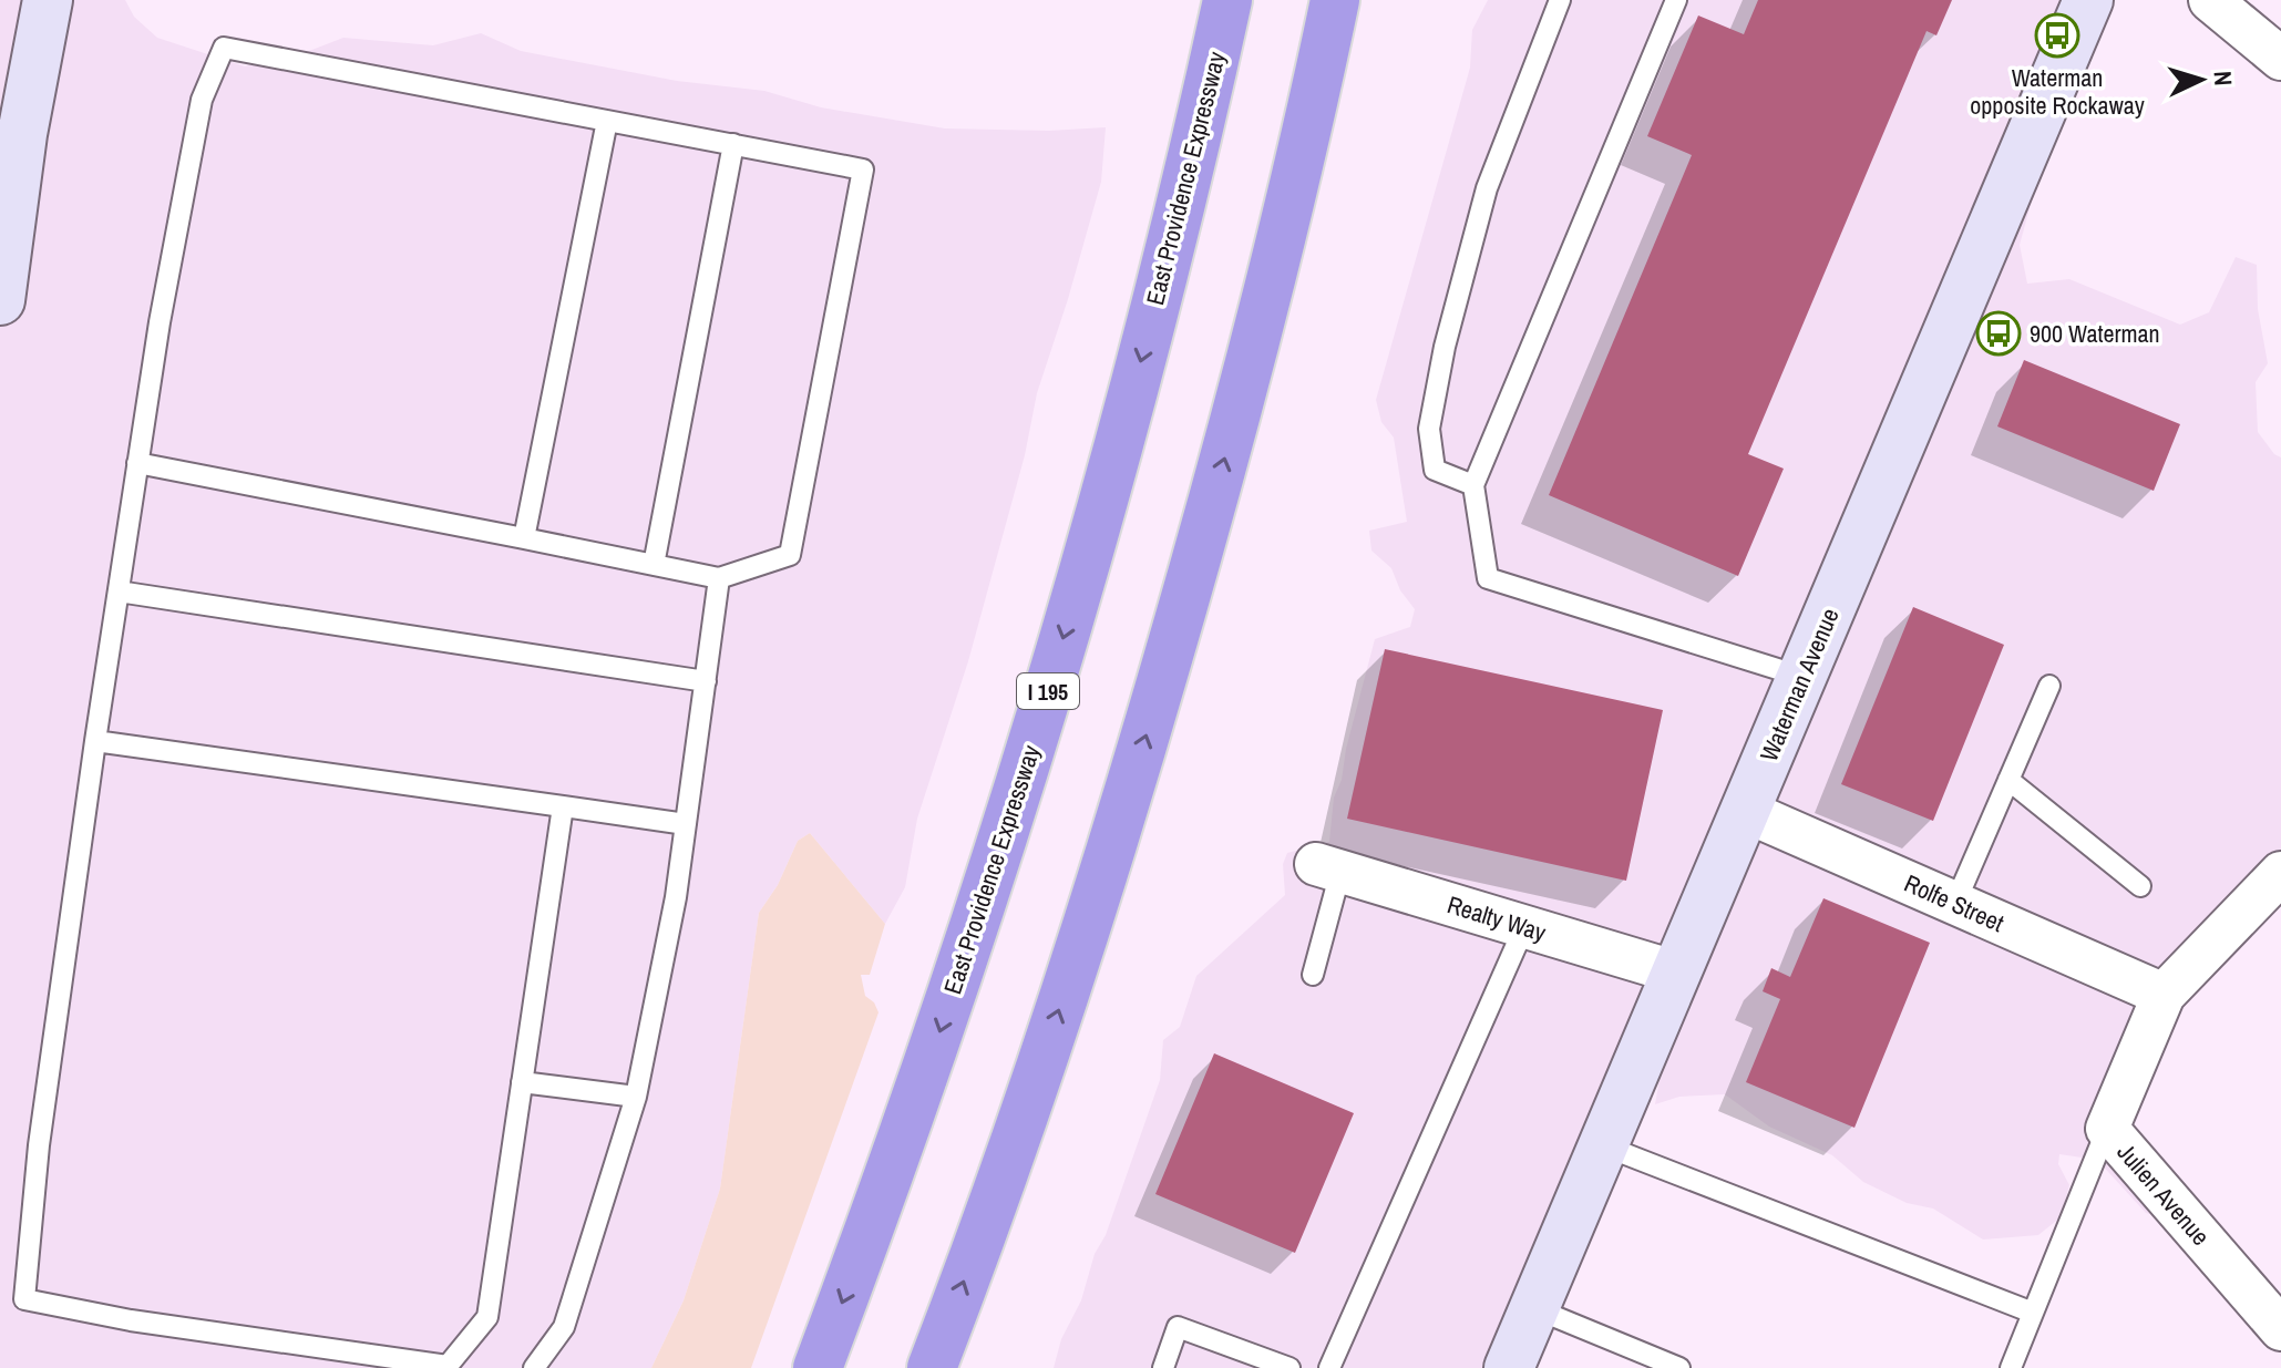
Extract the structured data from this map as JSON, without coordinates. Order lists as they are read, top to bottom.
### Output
{
  "streets": {
    "highway": ["East Providence Expressway", "I 195"],
    "main road": ["Waterman Avenue"],
    "street": ["Rolfe Street", "Realty Way", "Julien Avenue"]
  },
  "crossings": [
    ["Waterman Avenue", "Rolfe Street"],
    ["Waterman Avenue", "Realty Way"],
    ["Rolfe Street", "Julien Avenue"]
  ],
  "places": {
    "bus stop": ["Waterman opposite Rockaway", "900 Waterman"]
  },
  "north": "right"
}
